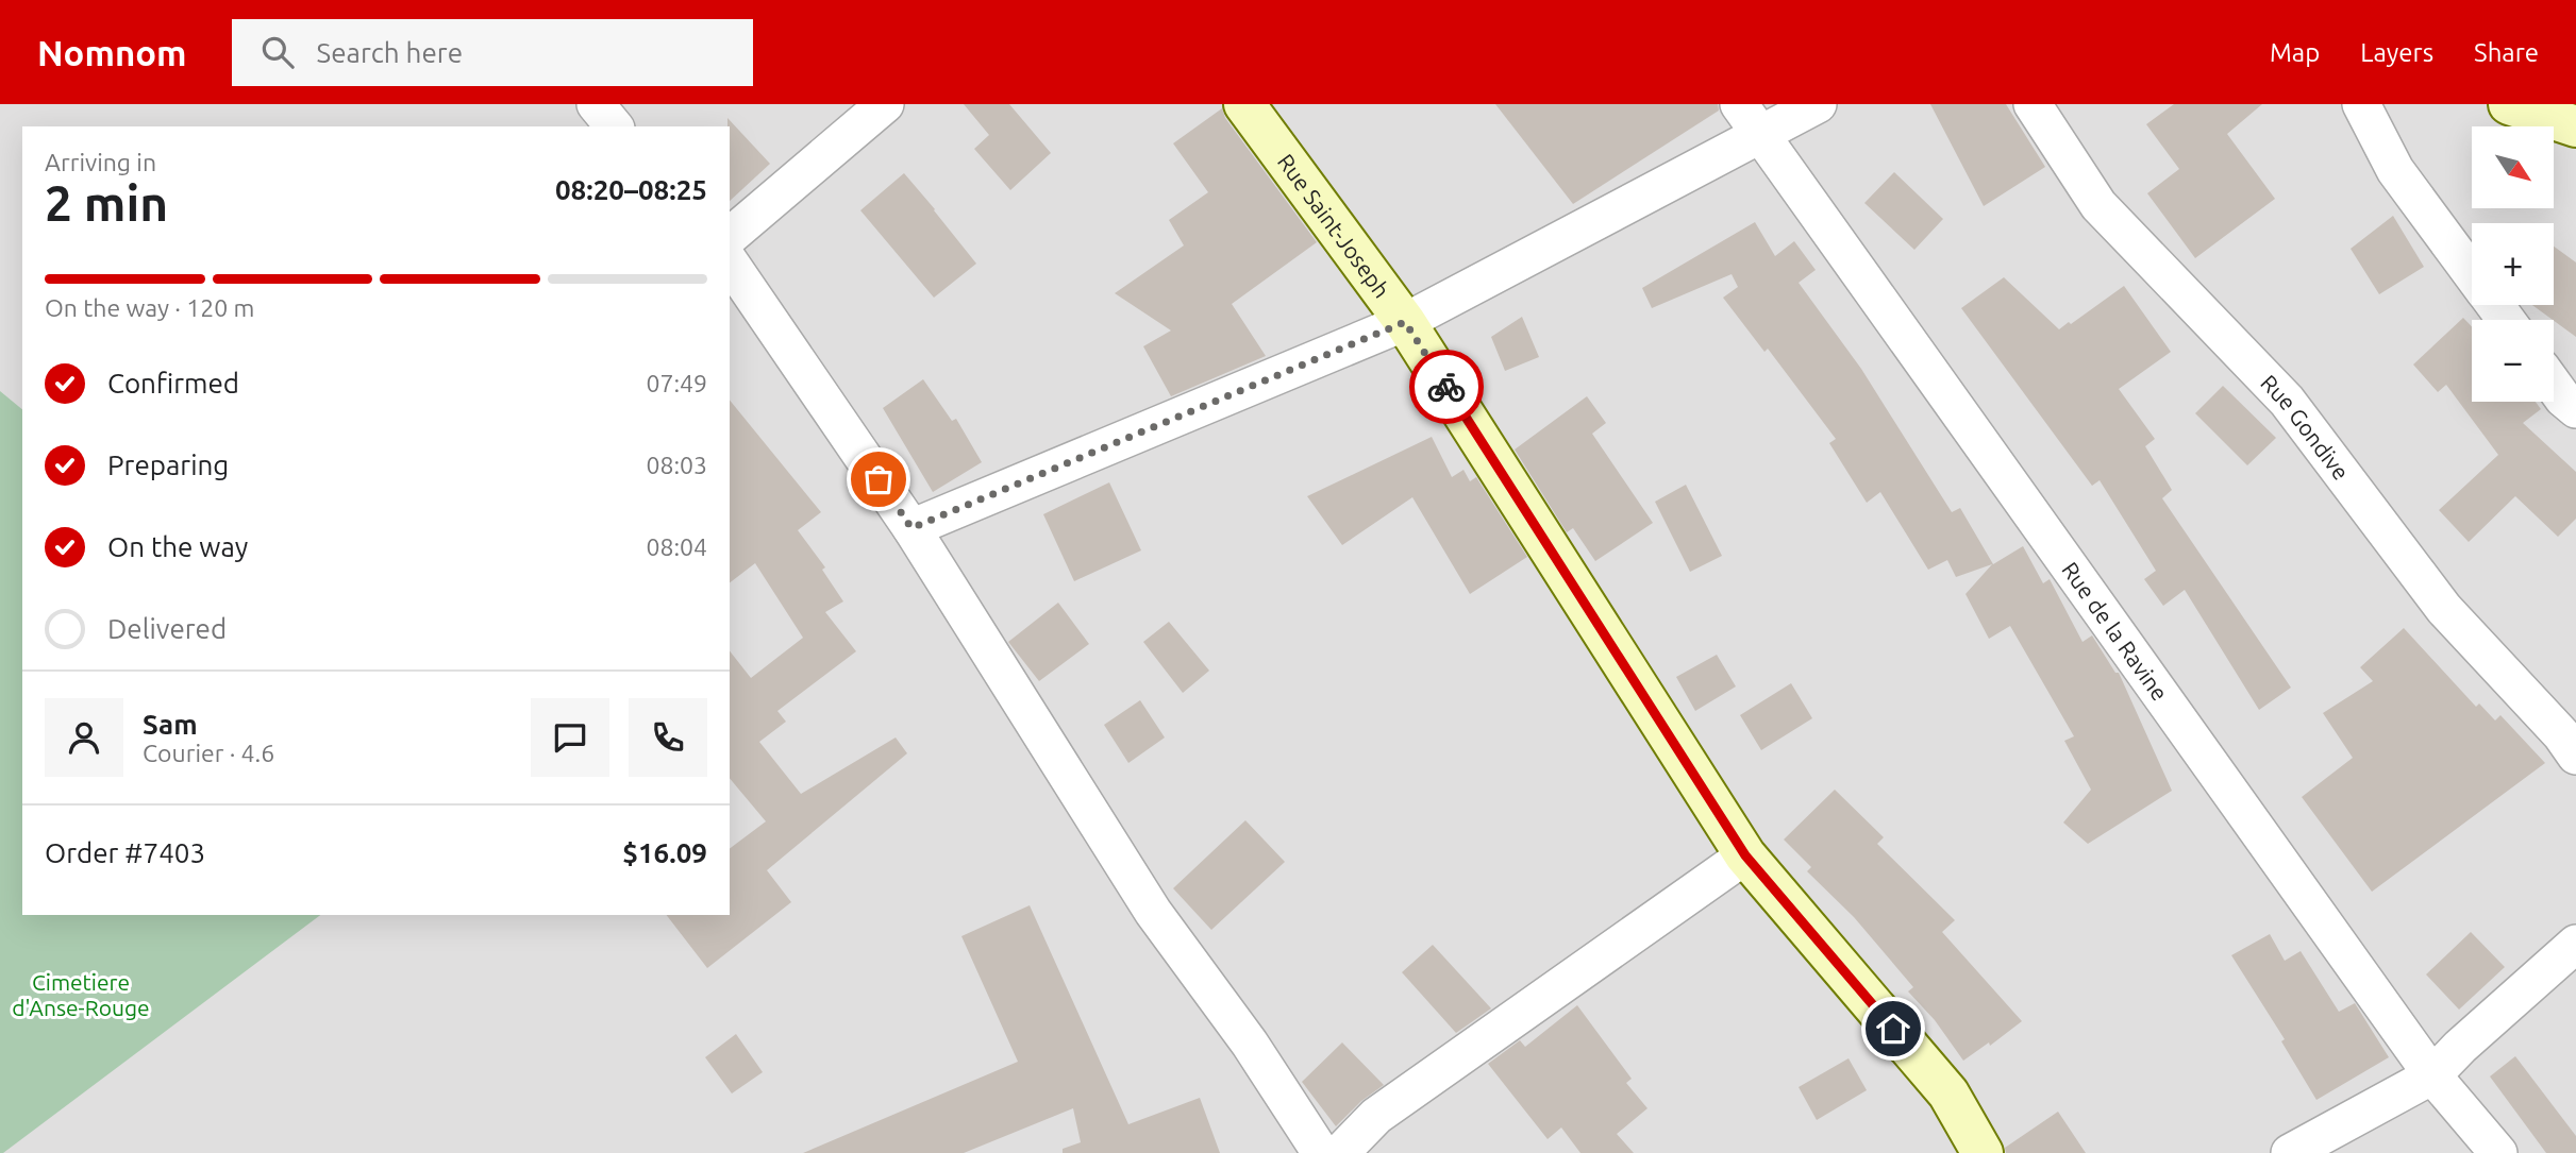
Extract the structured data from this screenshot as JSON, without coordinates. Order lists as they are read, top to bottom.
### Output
{
  "streets": {
    "street": ["Rue Saint-Joseph", "Rue Gondive", "Rue de la Ravine"]
  },
  "parks": ["Cimetiere d'Anse-Rouge"],
  "north": "bottom right",
  "page": {
    "header": "Nomnom",
    "search": "Search here",
    "nav": ["Map", "Layers", "Share"],
    "map_buttons": ["+", "−"],
    "heading": ["2 min", "Arriving in", "08:20–08:25"],
    "panel": [
      "Sam",
      "Courier · 4.6",
      "Order #7403",
      "$16.09"
    ],
    "bar": "On the way · 120 m",
    "list": [
      ["Confirmed", "07:49"],
      ["Preparing", "08:03"],
      ["On the way", "08:04"],
      "Delivered"
    ]
  }
}
